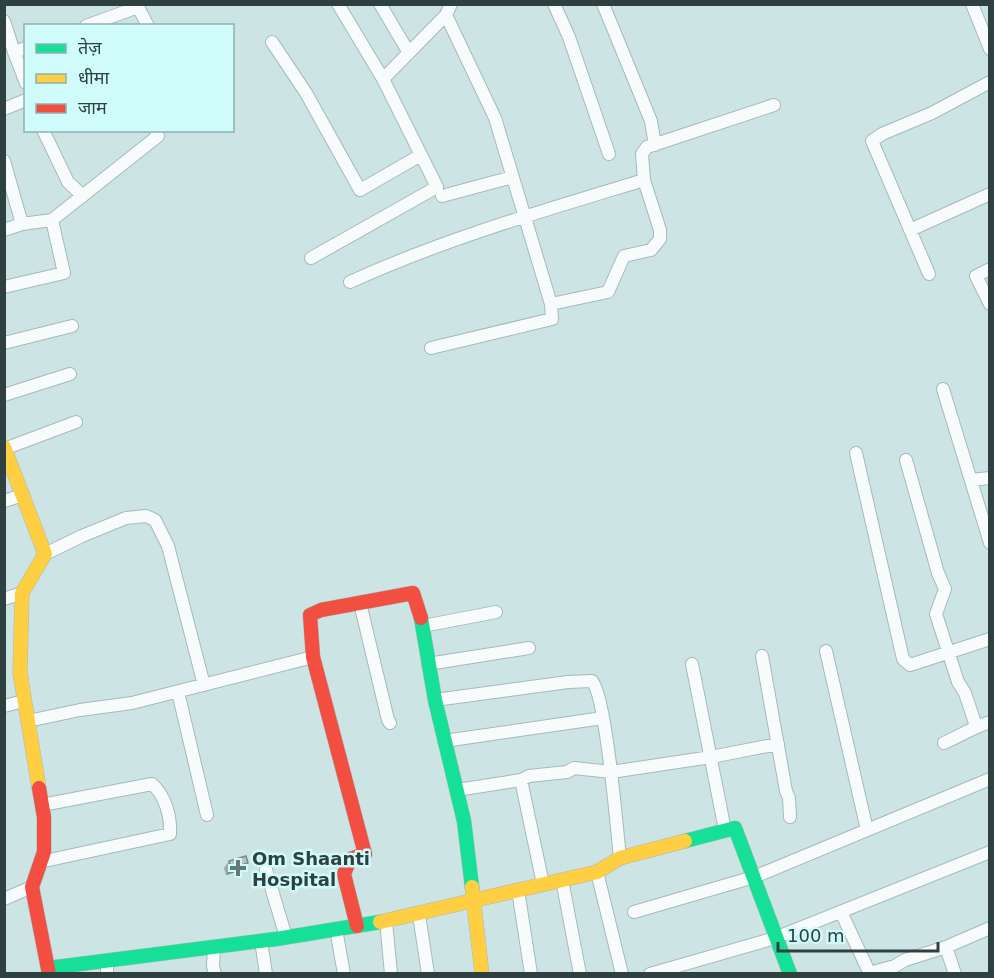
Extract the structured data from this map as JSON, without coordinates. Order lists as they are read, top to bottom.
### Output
{
  "places": {
    "health": ["Om Shaanti Hospital"]
  },
  "legend": ["तेज़", "धीमा", "जाम"],
  "scale_bar": "100 m"
}
